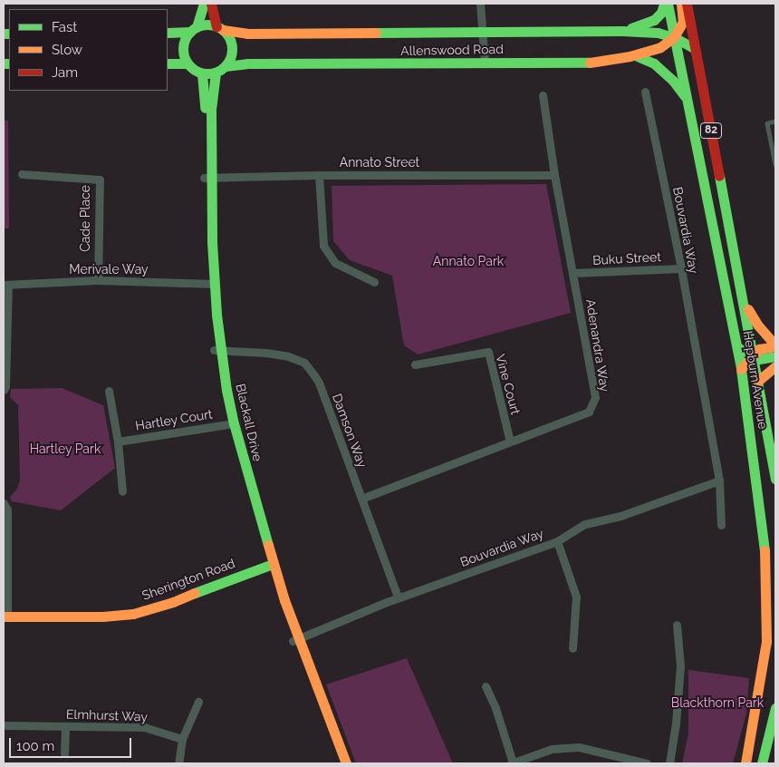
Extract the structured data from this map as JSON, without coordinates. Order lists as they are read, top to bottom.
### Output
{
  "streets": {
    "main road": [
      "Allenswood Road",
      "82",
      "Hepburn Avenue",
      "Blackall Drive",
      "Sherington Road"
    ],
    "street": [
      "Annato Street",
      "Cade Place",
      "Bouvardia Way",
      "Buku Street",
      "Merivale Way",
      "Adenandra Way",
      "Vine Court",
      "Hartley Court",
      "Damson Way",
      "Elmhurst Way"
    ]
  },
  "crossings": [
    ["Allenswood Road", "Hepburn Avenue"],
    ["Allenswood Road", "Blackall Drive"],
    ["Annato Street", "Adenandra Way"],
    ["Annato Street", "Blackall Drive"],
    ["Cade Place", "Merivale Way"],
    ["Bouvardia Way", "Buku Street"],
    ["Bouvardia Way", "Blackall Drive"],
    ["Bouvardia Way", "Damson Way"],
    ["Buku Street", "Adenandra Way"],
    ["Merivale Way", "Blackall Drive"],
    ["Adenandra Way", "Vine Court"],
    ["Adenandra Way", "Damson Way"],
    ["Hartley Court", "Blackall Drive"],
    ["Blackall Drive", "Damson Way"],
    ["Blackall Drive", "Sherington Road"]
  ],
  "parks": ["Annato Park", "Hartley Park", "Blackthorn Park"],
  "legend": ["Fast", "Slow", "Jam"],
  "scale_bar": "100 m"
}
